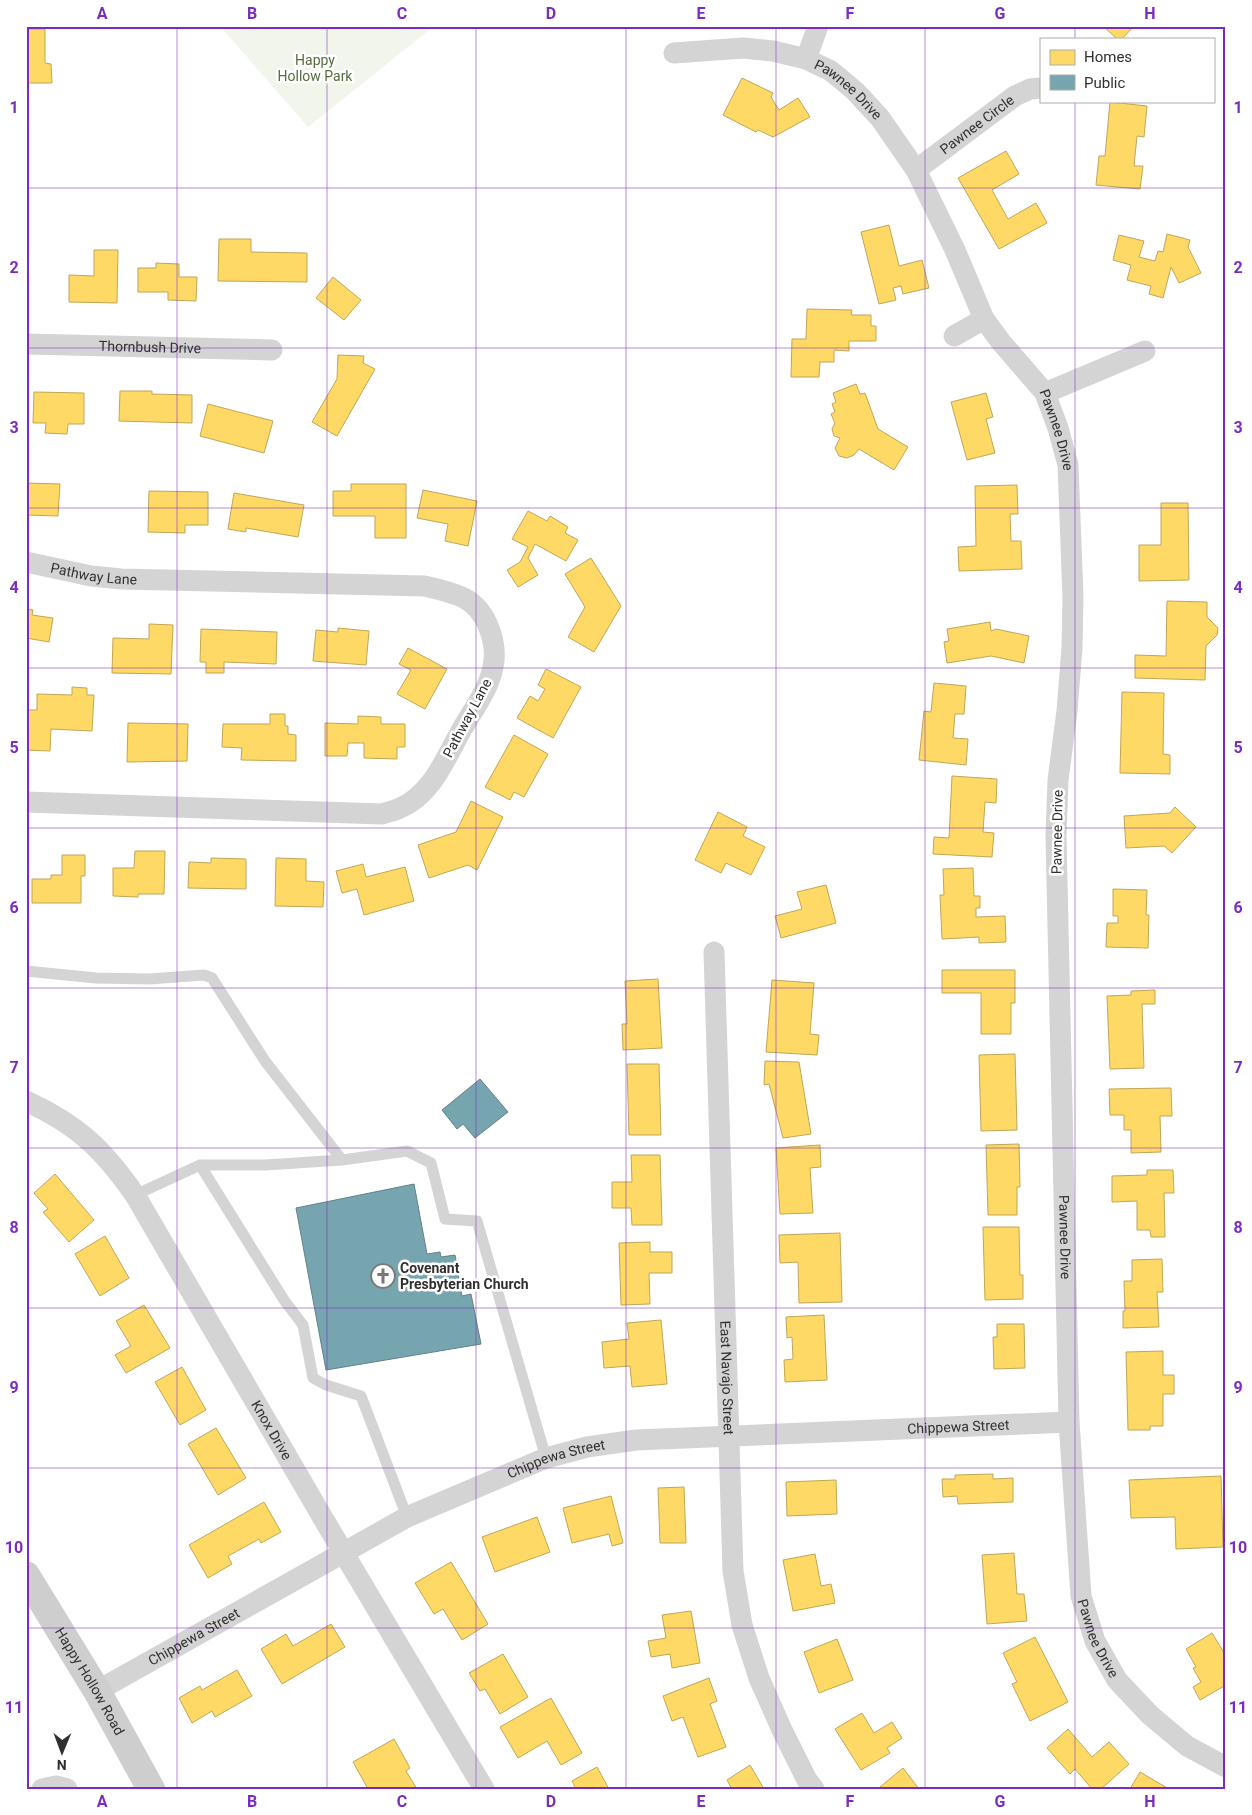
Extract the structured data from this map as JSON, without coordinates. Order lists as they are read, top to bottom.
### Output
{
  "streets": {
    "main road": ["Happy Hollow Road"],
    "street": [
      "Pawnee Drive",
      "Pawnee Circle",
      "Thornbush Drive",
      "Pathway Lane",
      "East Navajo Street",
      "Chippewa Street",
      "Knox Drive"
    ]
  },
  "crossings": [
    ["Pawnee Drive", "Pawnee Circle"],
    ["Pawnee Drive", "Chippewa Street"],
    ["East Navajo Street", "Chippewa Street"],
    ["Chippewa Street", "Knox Drive"],
    ["Chippewa Street", "Happy Hollow Road"]
  ],
  "parks": ["Happy Hollow Park"],
  "places": {
    "church": ["Covenant Presbyterian Church"]
  },
  "legend": ["Homes", "Public"],
  "north": "bottom",
  "grid": {
    "columns": [
      "A",
      "B",
      "C",
      "D",
      "E",
      "F",
      "G",
      "H"
    ],
    "rows": [
      "1",
      "2",
      "3",
      "4",
      "5",
      "6",
      "7",
      "8",
      "9",
      "10",
      "11"
    ]
  }
}
